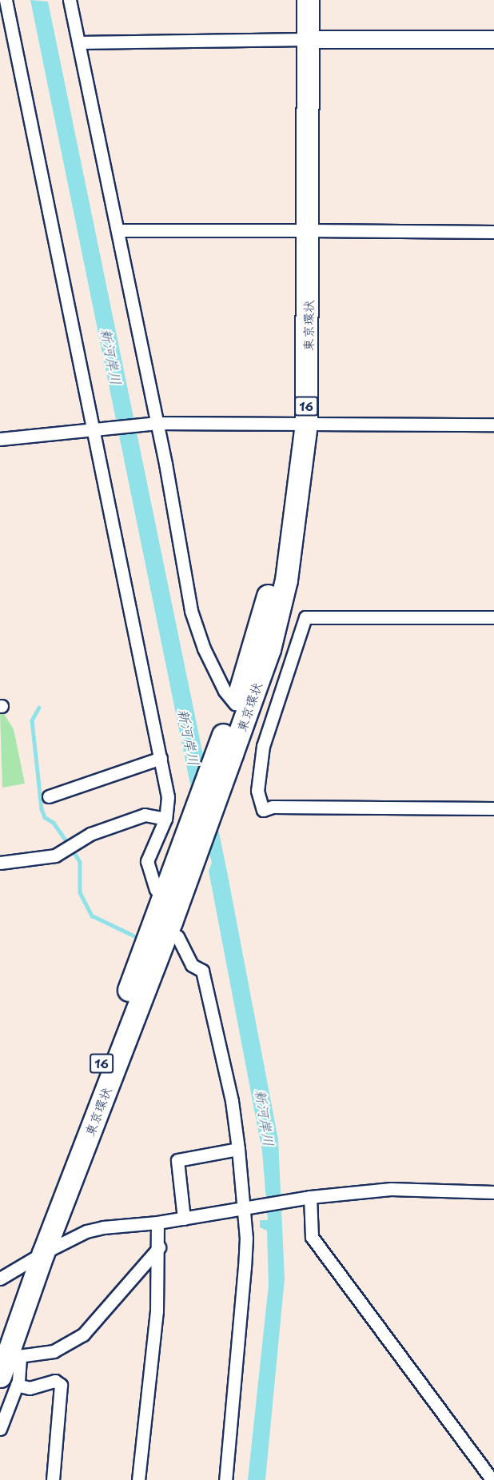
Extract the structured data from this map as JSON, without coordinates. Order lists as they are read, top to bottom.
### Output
{
  "streets": {
    "highway": ["東京環状", "16"]
  },
  "water": ["新河岸川"]
}
